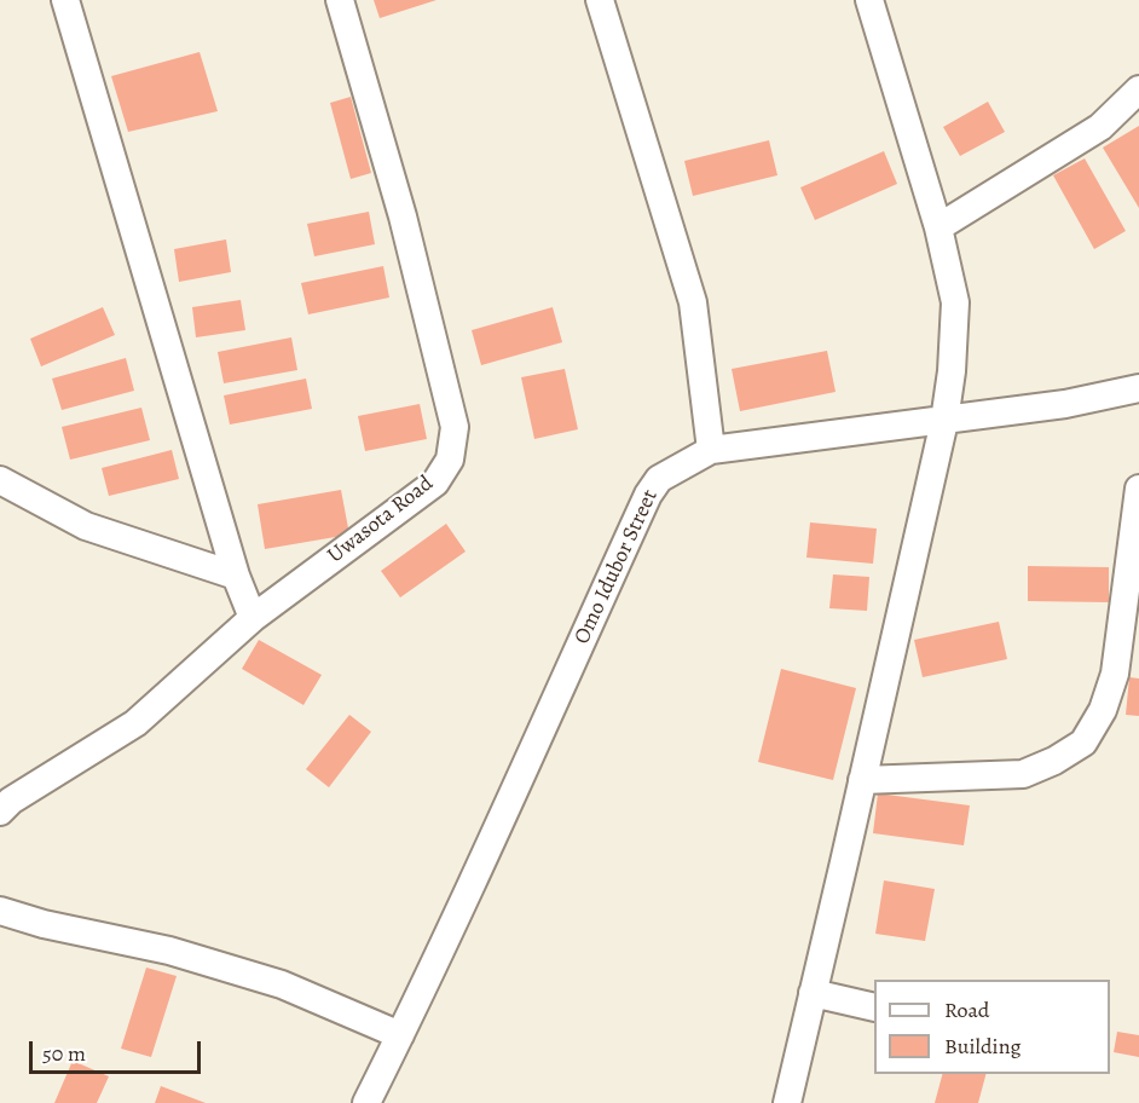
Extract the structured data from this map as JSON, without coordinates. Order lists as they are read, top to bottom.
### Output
{
  "streets": {
    "street": ["Uwasota Road", "Omo Idubor Street"]
  },
  "legend": ["Road", "Building"],
  "scale_bar": "50 m"
}
